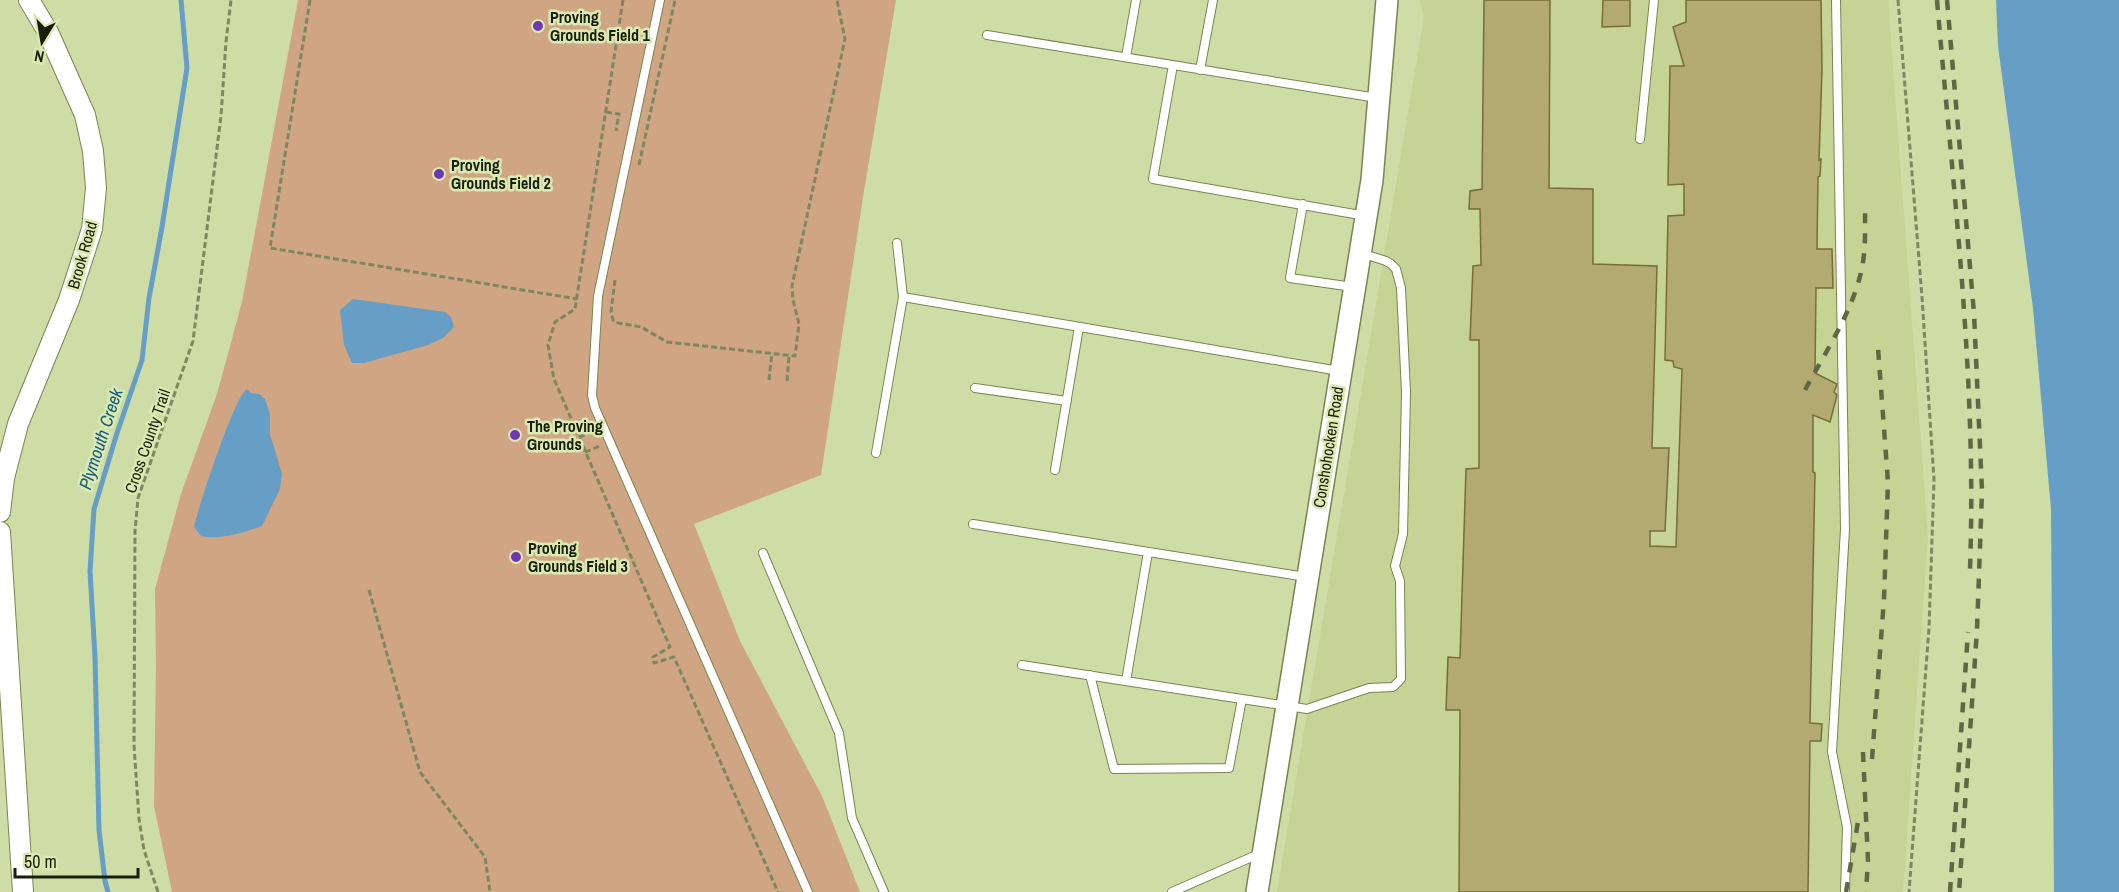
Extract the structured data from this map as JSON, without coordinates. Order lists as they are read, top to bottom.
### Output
{
  "streets": {
    "main road": ["Conshohocken Road"],
    "street": ["Brook Road"],
    "path": ["Cross County Trail"]
  },
  "water": ["Plymouth Creek"],
  "places": [
    "Proving Grounds Field 1",
    "Proving Grounds Field 2",
    "The Proving Grounds",
    "Proving Grounds Field 3"
  ],
  "scale_bar": "50 m",
  "north": "bottom"
}
